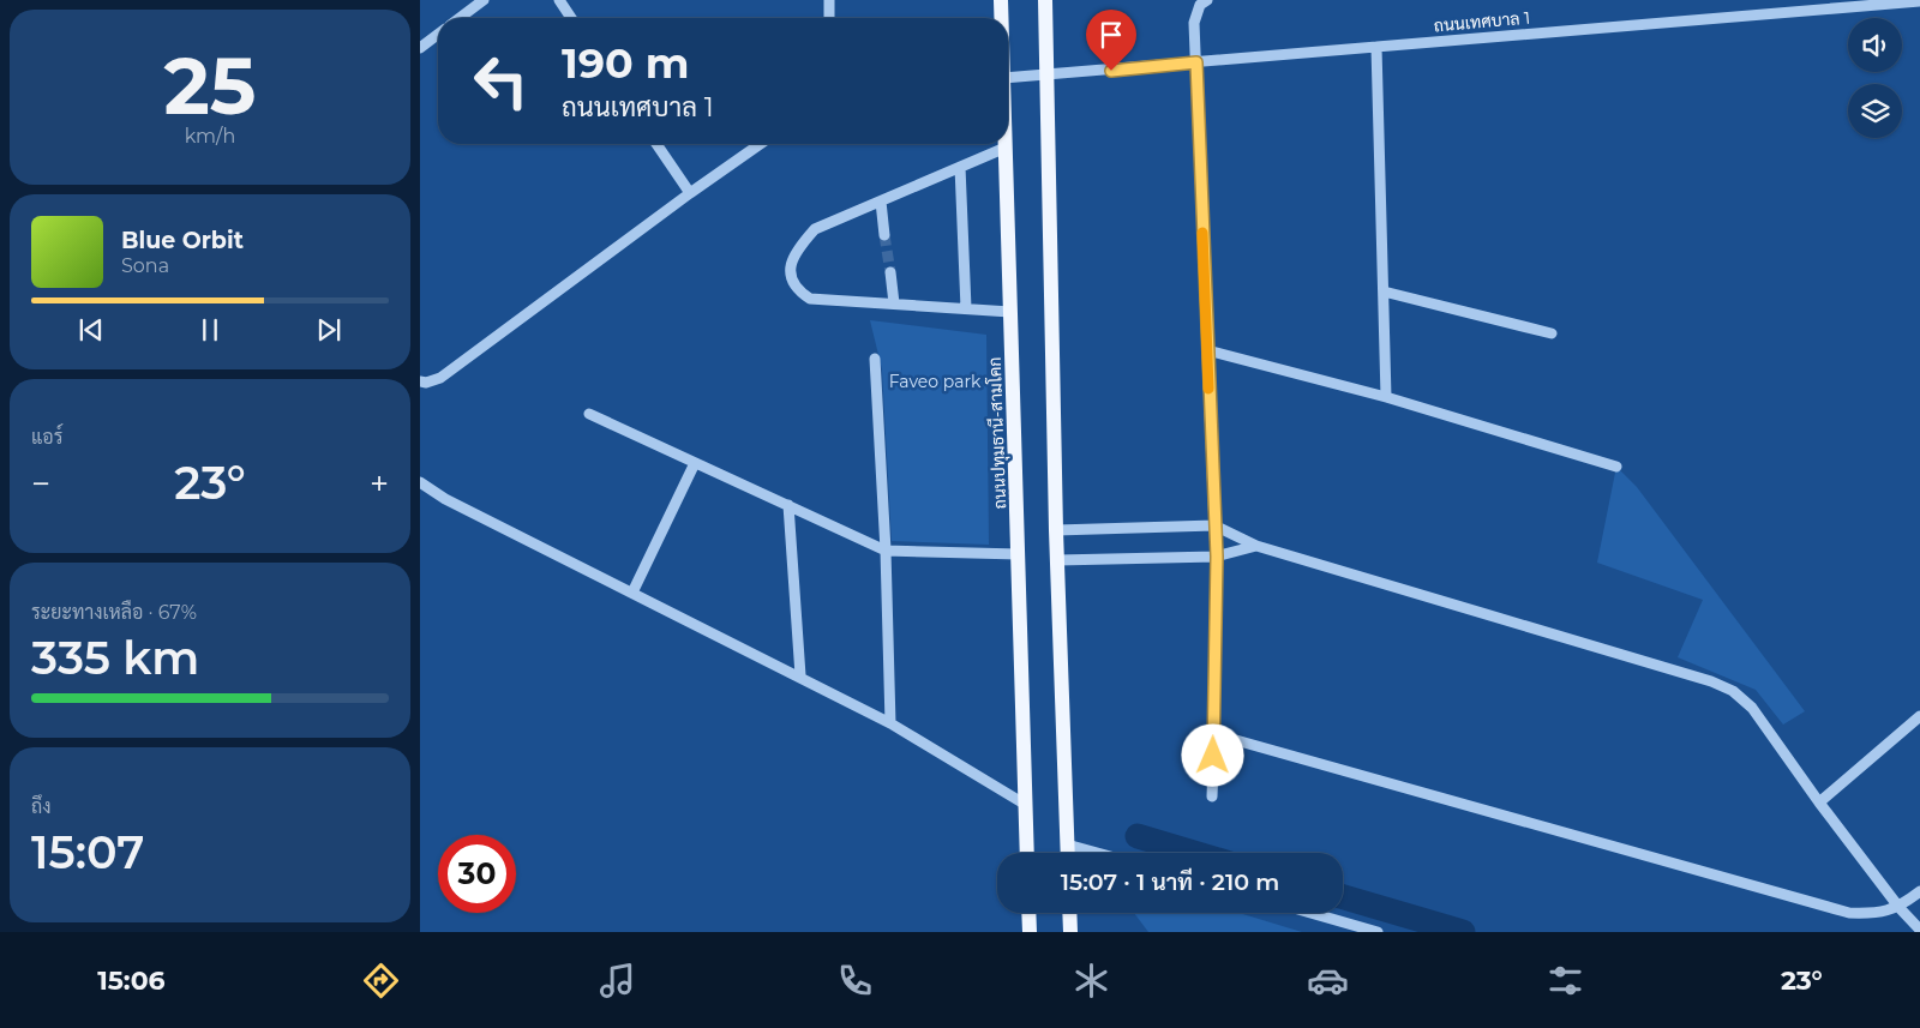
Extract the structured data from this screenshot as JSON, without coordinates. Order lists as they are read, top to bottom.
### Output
{
  "streets": {
    "main road": ["ถนนปทุมธานี-สามโคก"],
    "street": ["ถนนเทศบาล 1"]
  },
  "parks": ["Faveo park"],
  "page": {
    "tile": [
      ["25", "km/h"],
      "แอร์",
      ["ระยะทางเหลือ · 67%", "335 km"],
      ["ถึง", "15:07"]
    ],
    "turn": ["190 m", "ถนนเทศบาล 1"],
    "song": ["Blue Orbit", "Sona"],
    "heat": ["−", "23°", "+"],
    "limit": "30",
    "trip": "15:07 · 1 นาที · 210 m",
    "tabs": ["15:06", "23°"]
  }
}
